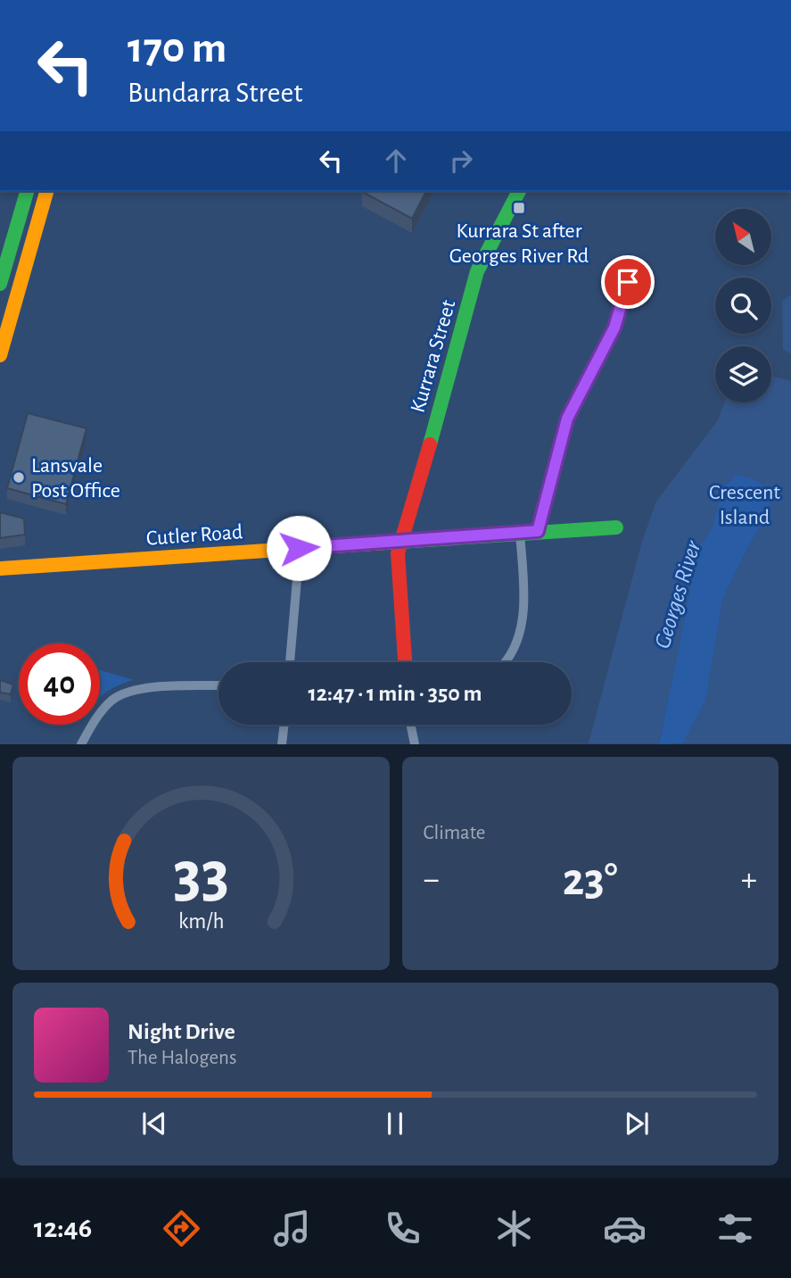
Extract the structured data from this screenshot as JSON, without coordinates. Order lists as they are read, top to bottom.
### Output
{
  "streets": {
    "main road": ["Kurrara Street", "Cutler Road"]
  },
  "crossings": [
    ["Kurrara Street", "Cutler Road"]
  ],
  "water": ["Georges River"],
  "parks": ["Crescent Island"],
  "places": {
    "transit": ["Kurrara St after Georges River Rd"],
    "other": ["Lansvale Post Office"]
  },
  "north": "top left",
  "page": {
    "turn": ["170 m", "Bundarra Street"],
    "limit": "40",
    "trip": "12:47 · 1 min · 350 m",
    "tile": "Climate",
    "heat": ["−", "23°", "+"],
    "song": ["Night Drive", "The Halogens"],
    "tabs": "12:46",
    "gauge": ["33", "km/h"]
  }
}
